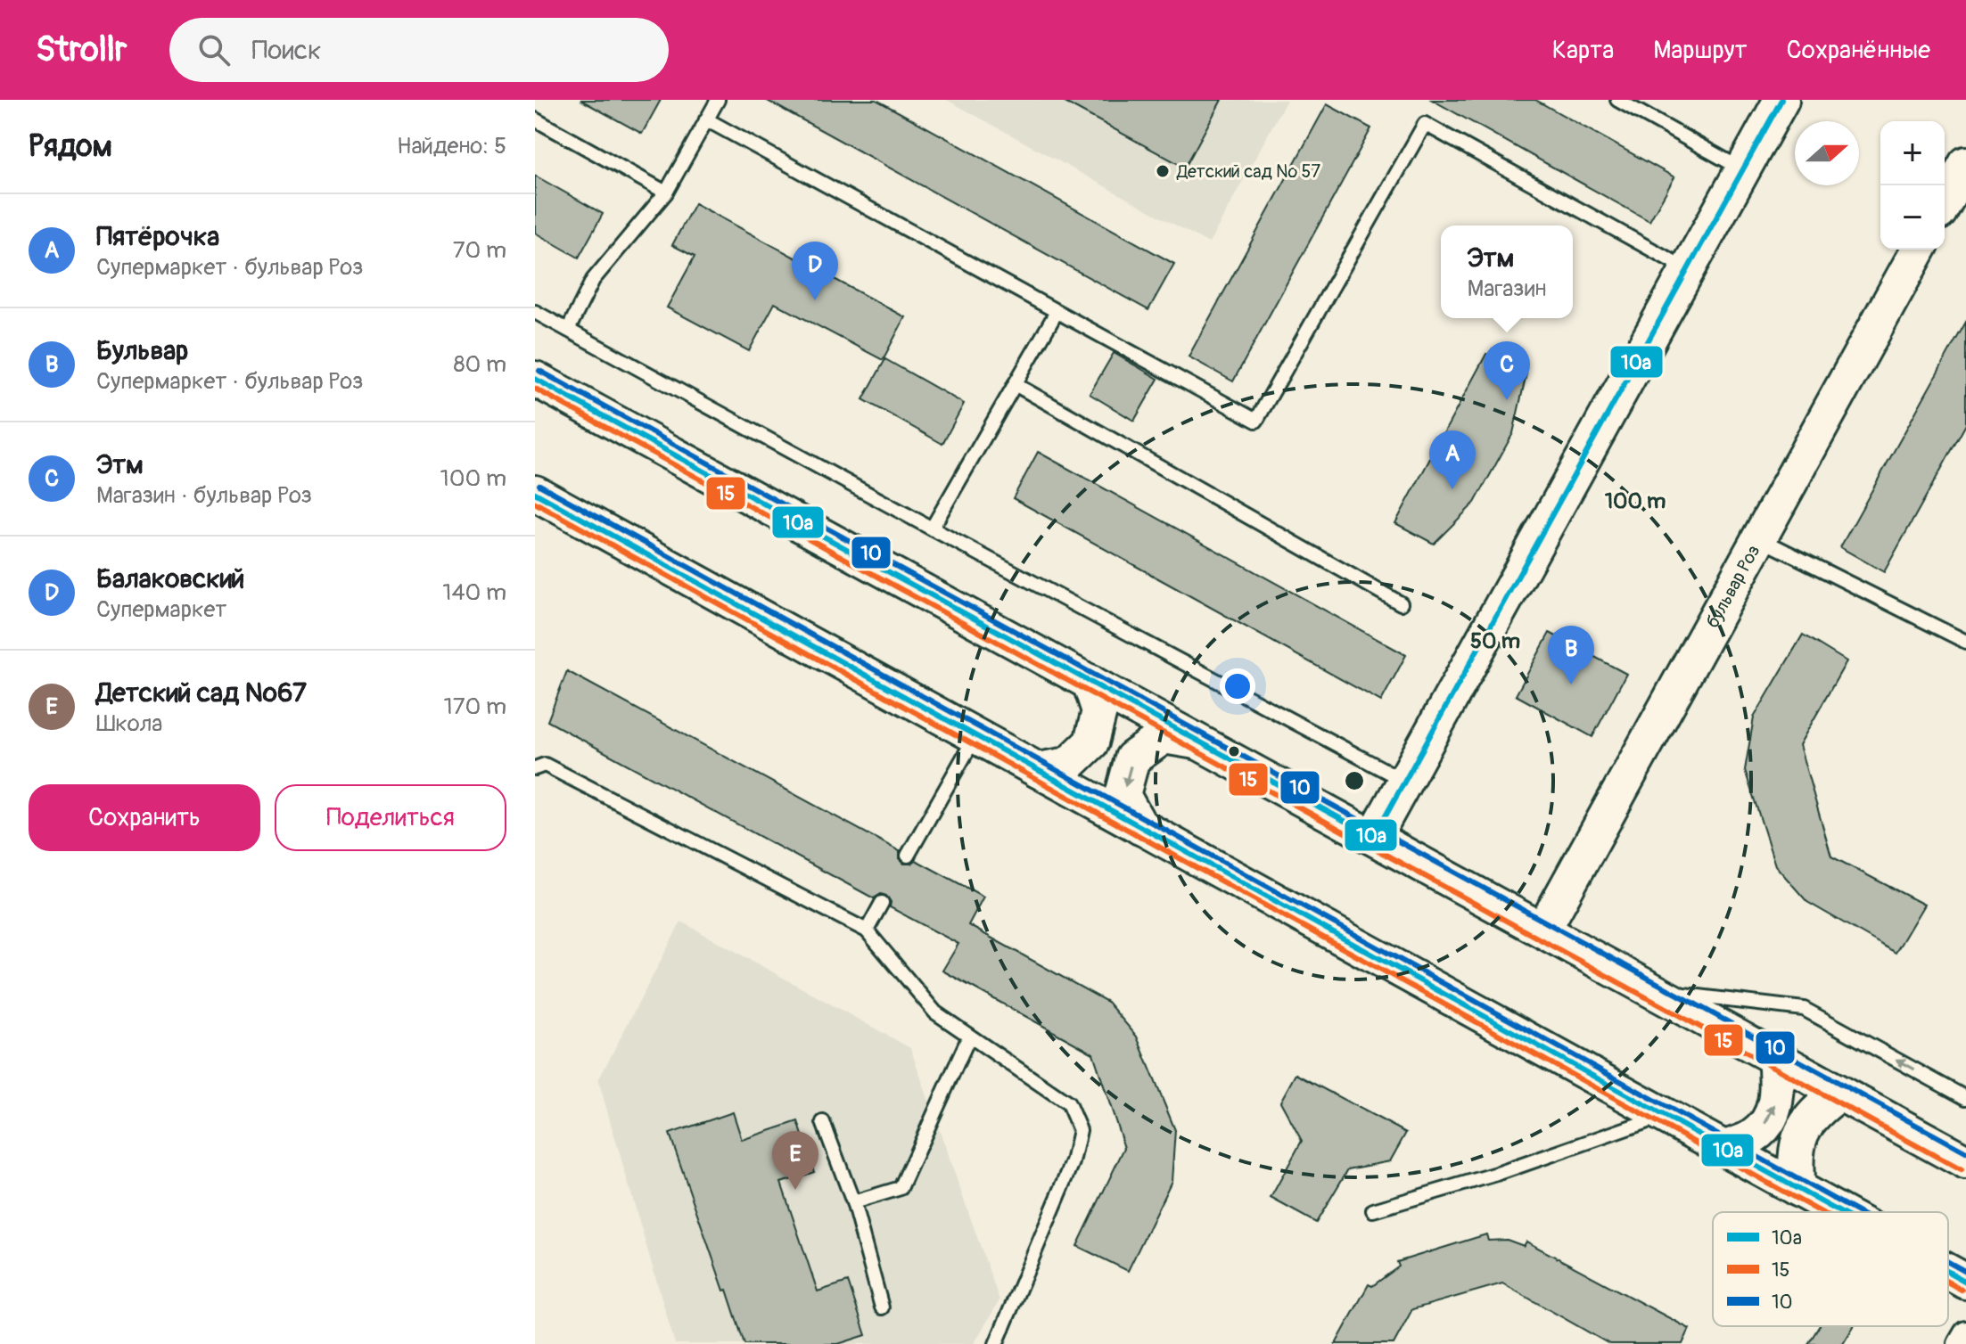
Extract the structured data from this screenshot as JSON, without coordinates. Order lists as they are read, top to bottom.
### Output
{
  "streets": {
    "main road": ["бульвар Роз"]
  },
  "places": ["Детский сад № 57"],
  "lines": ["transit line 10а", "transit line 10", "transit line 15"],
  "legend": ["10а", "15", "10"],
  "north": "right",
  "page": {
    "header": "Strollr",
    "search": "Поиск",
    "nav": ["Карта", "Маршрут", "Сохранённые"],
    "heading": ["Рядом", "Найдено: 5"],
    "map_buttons": ["+", "−"],
    "list": [
      {
        "mark": "A",
        "name": "Пятёрочка",
        "note": "Супермаркет · бульвар Роз",
        "value": "70 m"
      },
      {
        "mark": "B",
        "name": "Бульвар",
        "note": "Супермаркет · бульвар Роз",
        "value": "80 m"
      },
      {
        "mark": "C",
        "name": "Этм",
        "note": "Магазин · бульвар Роз",
        "value": "100 m"
      },
      {
        "mark": "D",
        "name": "Балаковский",
        "note": "Супермаркет",
        "value": "140 m"
      },
      {
        "mark": "E",
        "name": "Детский сад №67",
        "note": "Школа",
        "value": "170 m"
      }
    ],
    "popup": ["Этм", "Магазин"],
    "pins": [
      "D",
      "C",
      "A",
      "B",
      "E"
    ],
    "buttons": ["Сохранить", "Поделиться"]
  },
  "rings": ["100 m", "50 m"]
}
